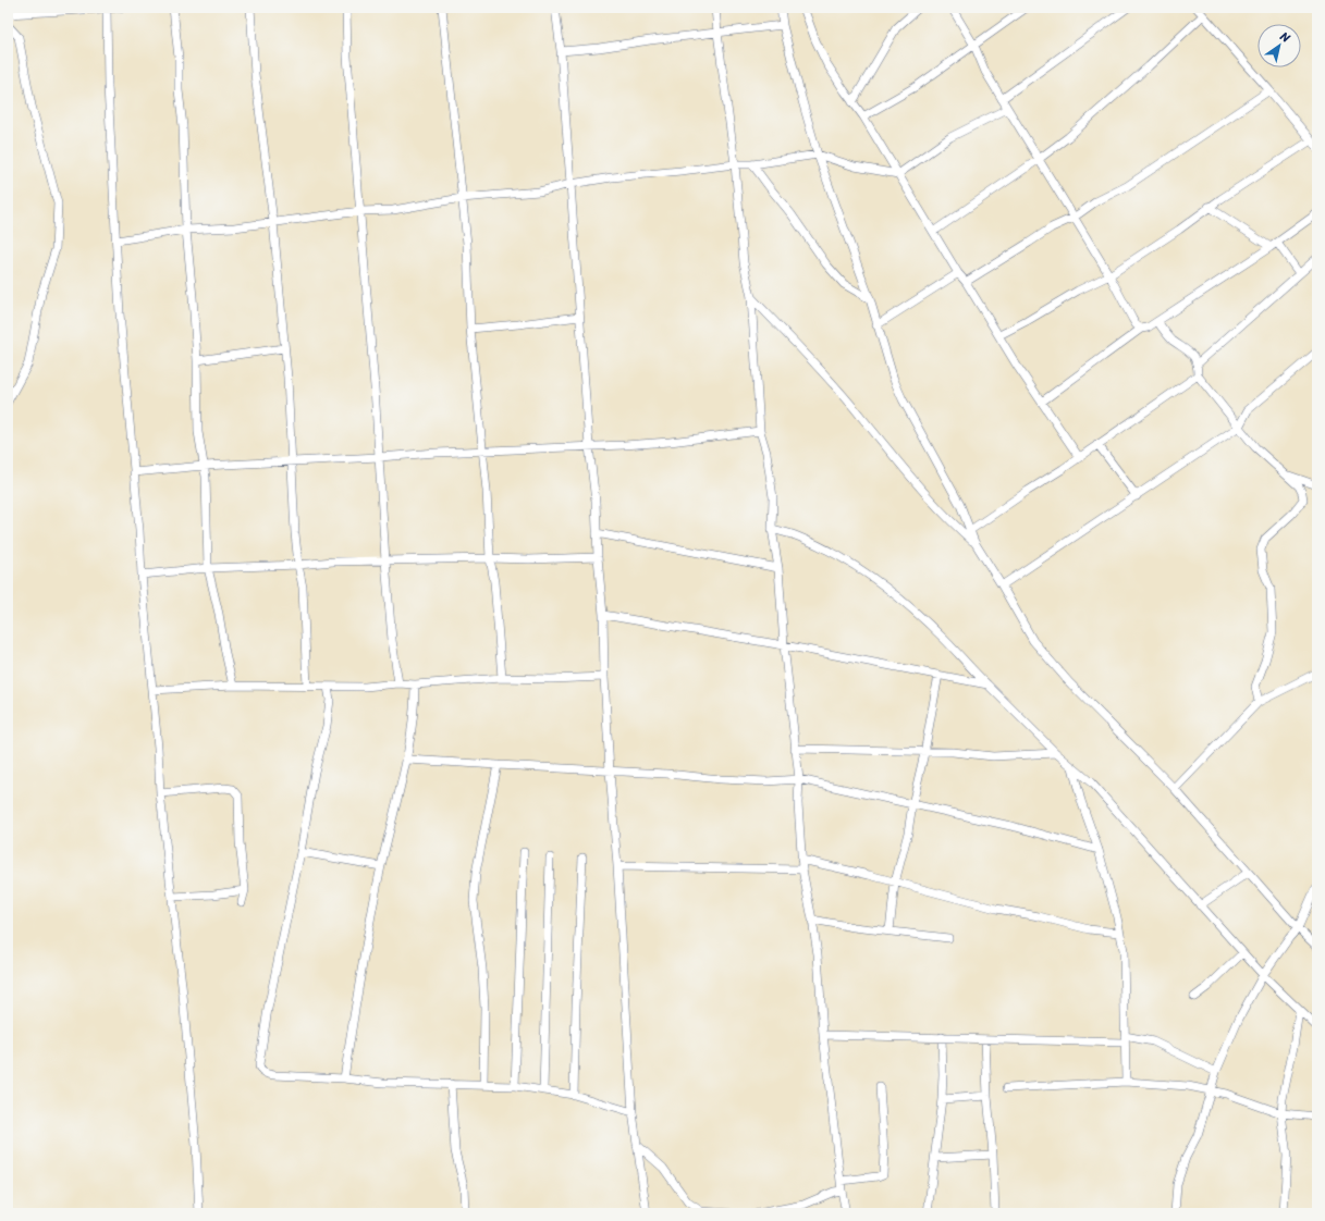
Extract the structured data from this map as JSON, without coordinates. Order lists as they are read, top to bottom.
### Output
{
  "north": "top right"
}
